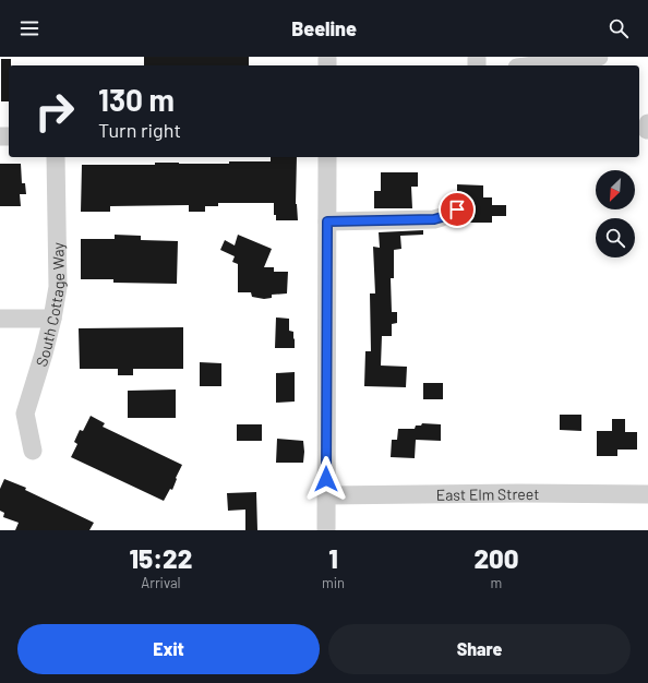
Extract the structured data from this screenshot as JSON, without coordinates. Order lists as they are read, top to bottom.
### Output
{
  "streets": {
    "street": ["South Cottage Way", "East Elm Street"]
  },
  "north": "bottom left",
  "page": {
    "header": "Beeline",
    "turn": ["130 m", "Turn right"],
    "eta": [
      "15:22",
      "Arrival",
      "1",
      "min",
      "200",
      "m"
    ],
    "buttons": ["Exit", "Share"]
  }
}
